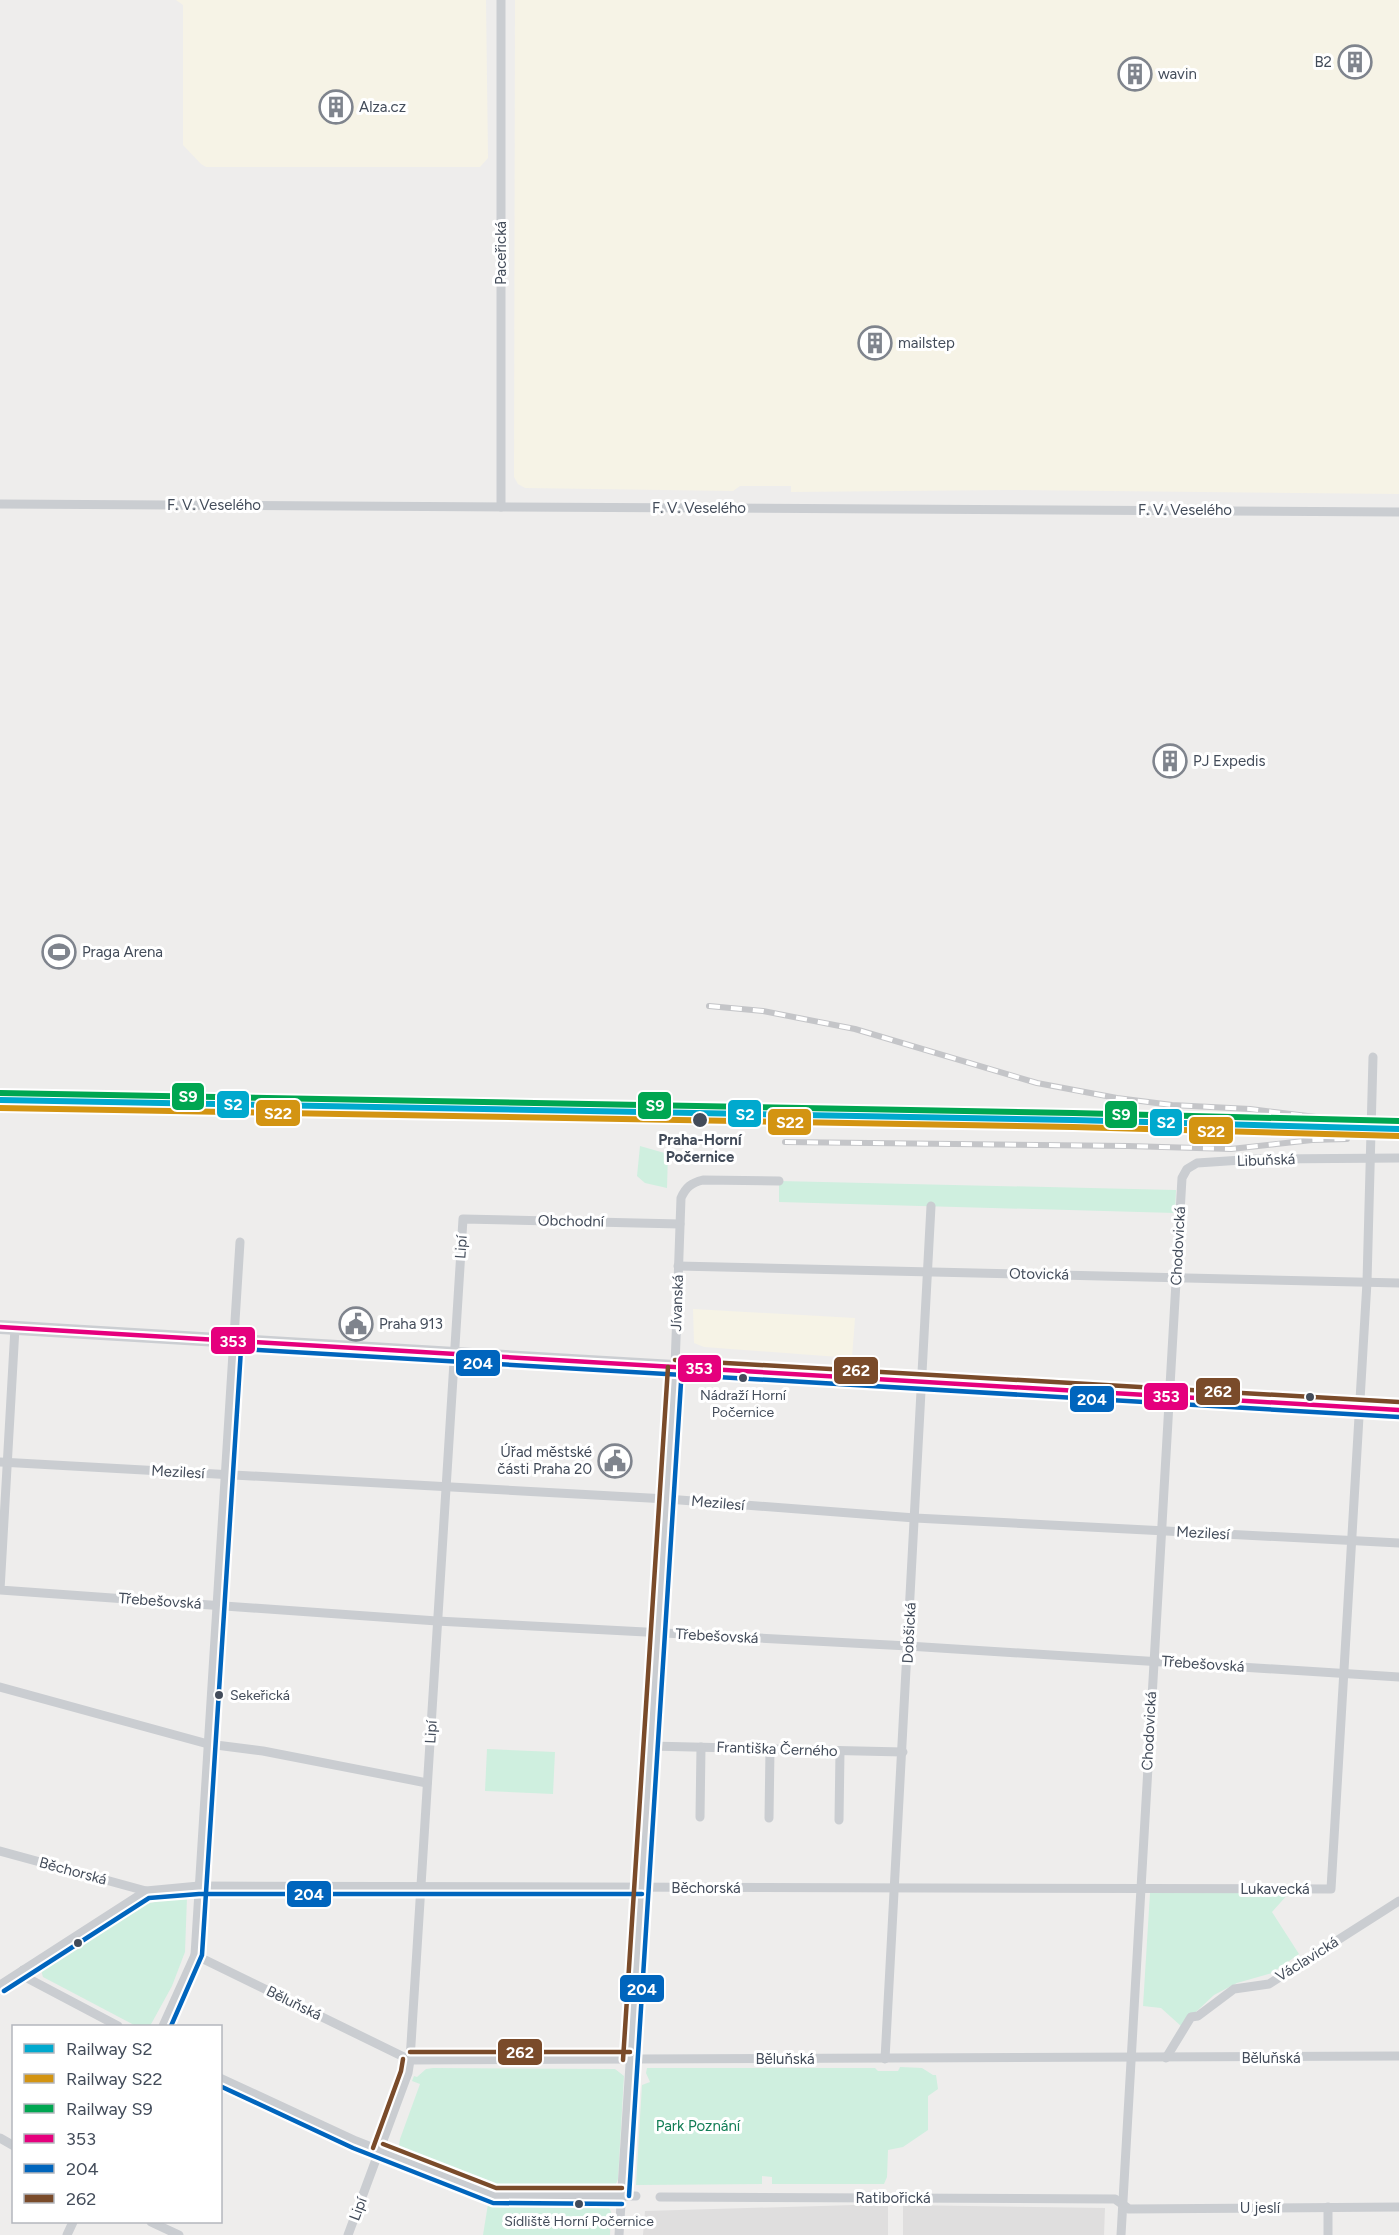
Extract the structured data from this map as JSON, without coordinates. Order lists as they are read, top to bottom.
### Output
{
  "streets": {
    "street": [
      "Paceřická",
      "F. V. Veselého",
      "Libuňská",
      "Obchodní",
      "Chodovická",
      "Lipí",
      "Otovická",
      "Jívanská",
      "Mezilesí",
      "Třebešovská",
      "Dobšická",
      "Františka Černého",
      "Běchorská",
      "Lukavecká",
      "Václavická",
      "Běluňská",
      "Ratibořická",
      "U jeslí"
    ]
  },
  "crossings": [
    ["Paceřická", "F. V. Veselého"],
    ["Libuňská", "Chodovická"],
    ["Libuňská", "Lukavecká"],
    ["Obchodní", "Lipí"],
    ["Obchodní", "Jívanská"],
    ["Chodovická", "Otovická"],
    ["Chodovická", "Mezilesí"],
    ["Chodovická", "Třebešovská"],
    ["Chodovická", "Běchorská"],
    ["Chodovická", "Lukavecká"],
    ["Chodovická", "Běluňská"],
    ["Chodovická", "Ratibořická"],
    ["Chodovická", "U jeslí"],
    ["Lipí", "Mezilesí"],
    ["Lipí", "Třebešovská"],
    ["Lipí", "Běchorská"],
    ["Lipí", "Běluňská"],
    ["Otovická", "Jívanská"],
    ["Otovická", "Dobšická"],
    ["Otovická", "Lukavecká"],
    ["Jívanská", "Mezilesí"],
    ["Jívanská", "Třebešovská"],
    ["Jívanská", "Františka Černého"],
    ["Jívanská", "Běchorská"],
    ["Jívanská", "Běluňská"],
    ["Mezilesí", "Dobšická"],
    ["Mezilesí", "Lukavecká"],
    ["Třebešovská", "Dobšická"],
    ["Třebešovská", "Lukavecká"],
    ["Dobšická", "Františka Černého"],
    ["Dobšická", "Běchorská"],
    ["Dobšická", "Běluňská"],
    ["Běchorská", "Lukavecká"],
    ["Václavická", "Běluňská"],
    ["Ratibořická", "U jeslí"]
  ],
  "parks": ["Park Poznání"],
  "places": {
    "building": [
      "B2",
      "wavin",
      "Alza.cz",
      "mailstep",
      "PJ Expedis"
    ],
    "sports": ["Praga Arena"],
    "other": [
      "Praha-Horní Počernice",
      "Nádraží Horní Počernice",
      "Sekeřická",
      "Sídliště Horní Počernice"
    ],
    "public building": ["Praha 913", "Úřad městské části Praha 20"]
  },
  "lines": [
    "rail line S9",
    "rail line S2",
    "rail line S22",
    "transit line 353",
    "transit line 204",
    "transit line 262"
  ],
  "legend": [
    "Railway S2",
    "Railway S22",
    "Railway S9",
    "353",
    "204",
    "262"
  ]
}
